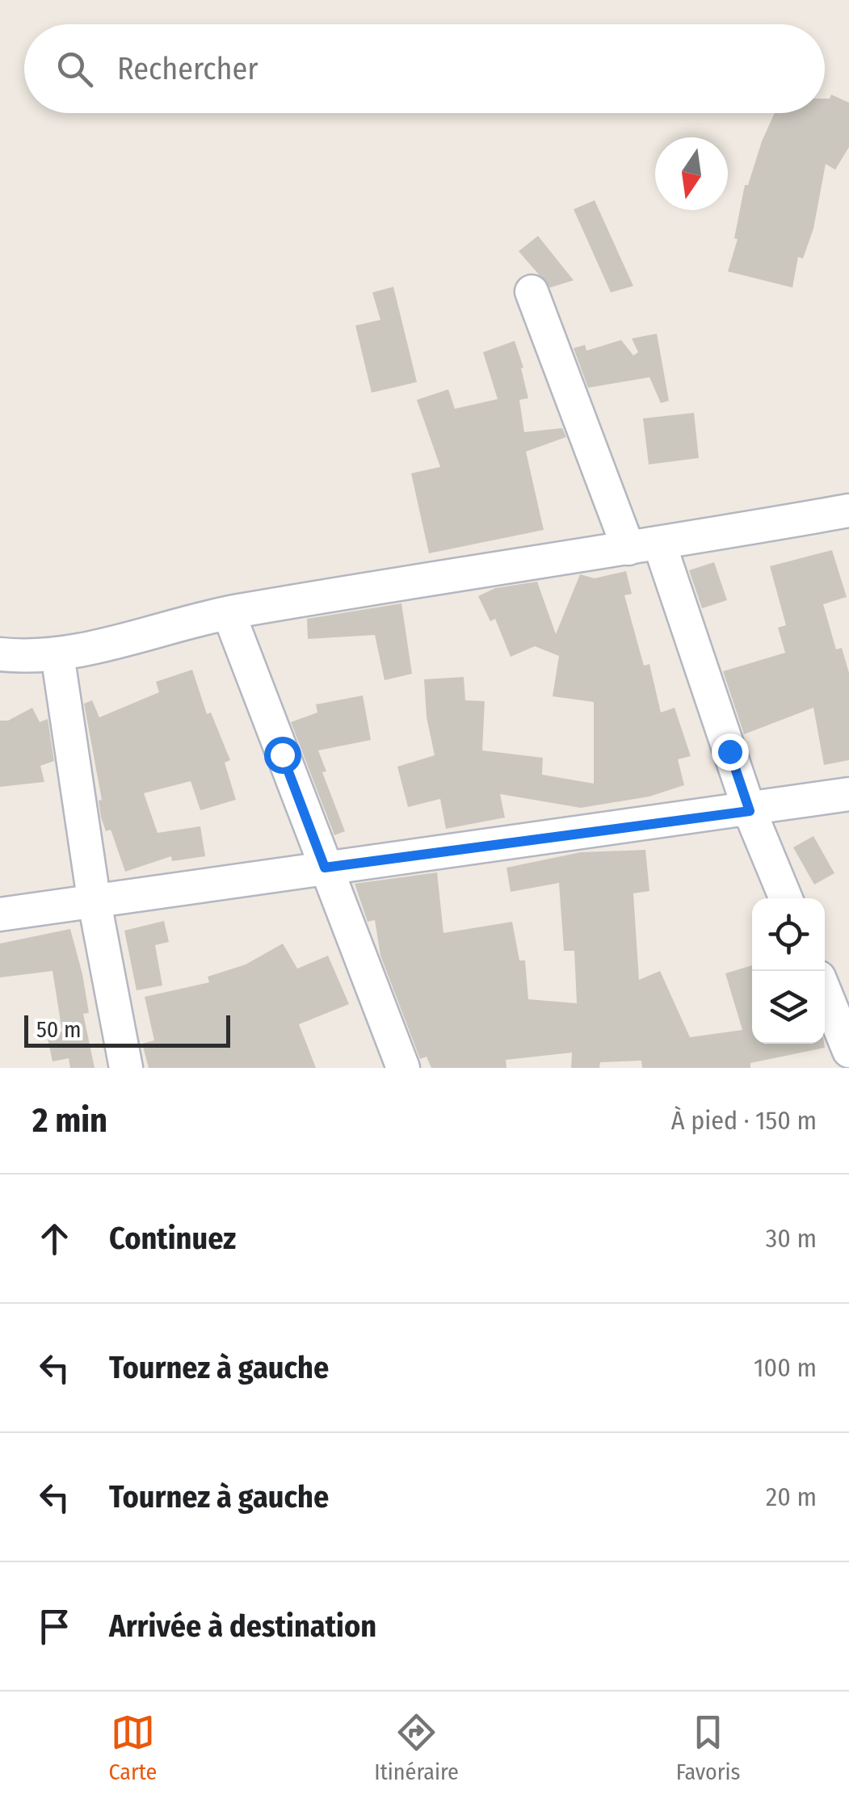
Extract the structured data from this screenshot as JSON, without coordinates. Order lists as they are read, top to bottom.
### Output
{
  "scale_bar": "50 m",
  "north": "bottom",
  "page": {
    "search": "Rechercher",
    "scale": "50 m",
    "heading": ["2 min", "À pied · 150 m"],
    "list": [
      ["Continuez", "30 m"],
      ["Tournez à gauche", "100 m"],
      ["Tournez à gauche", "20 m"],
      "Arrivée à destination"
    ],
    "nav": ["Carte", "Itinéraire", "Favoris"]
  }
}
